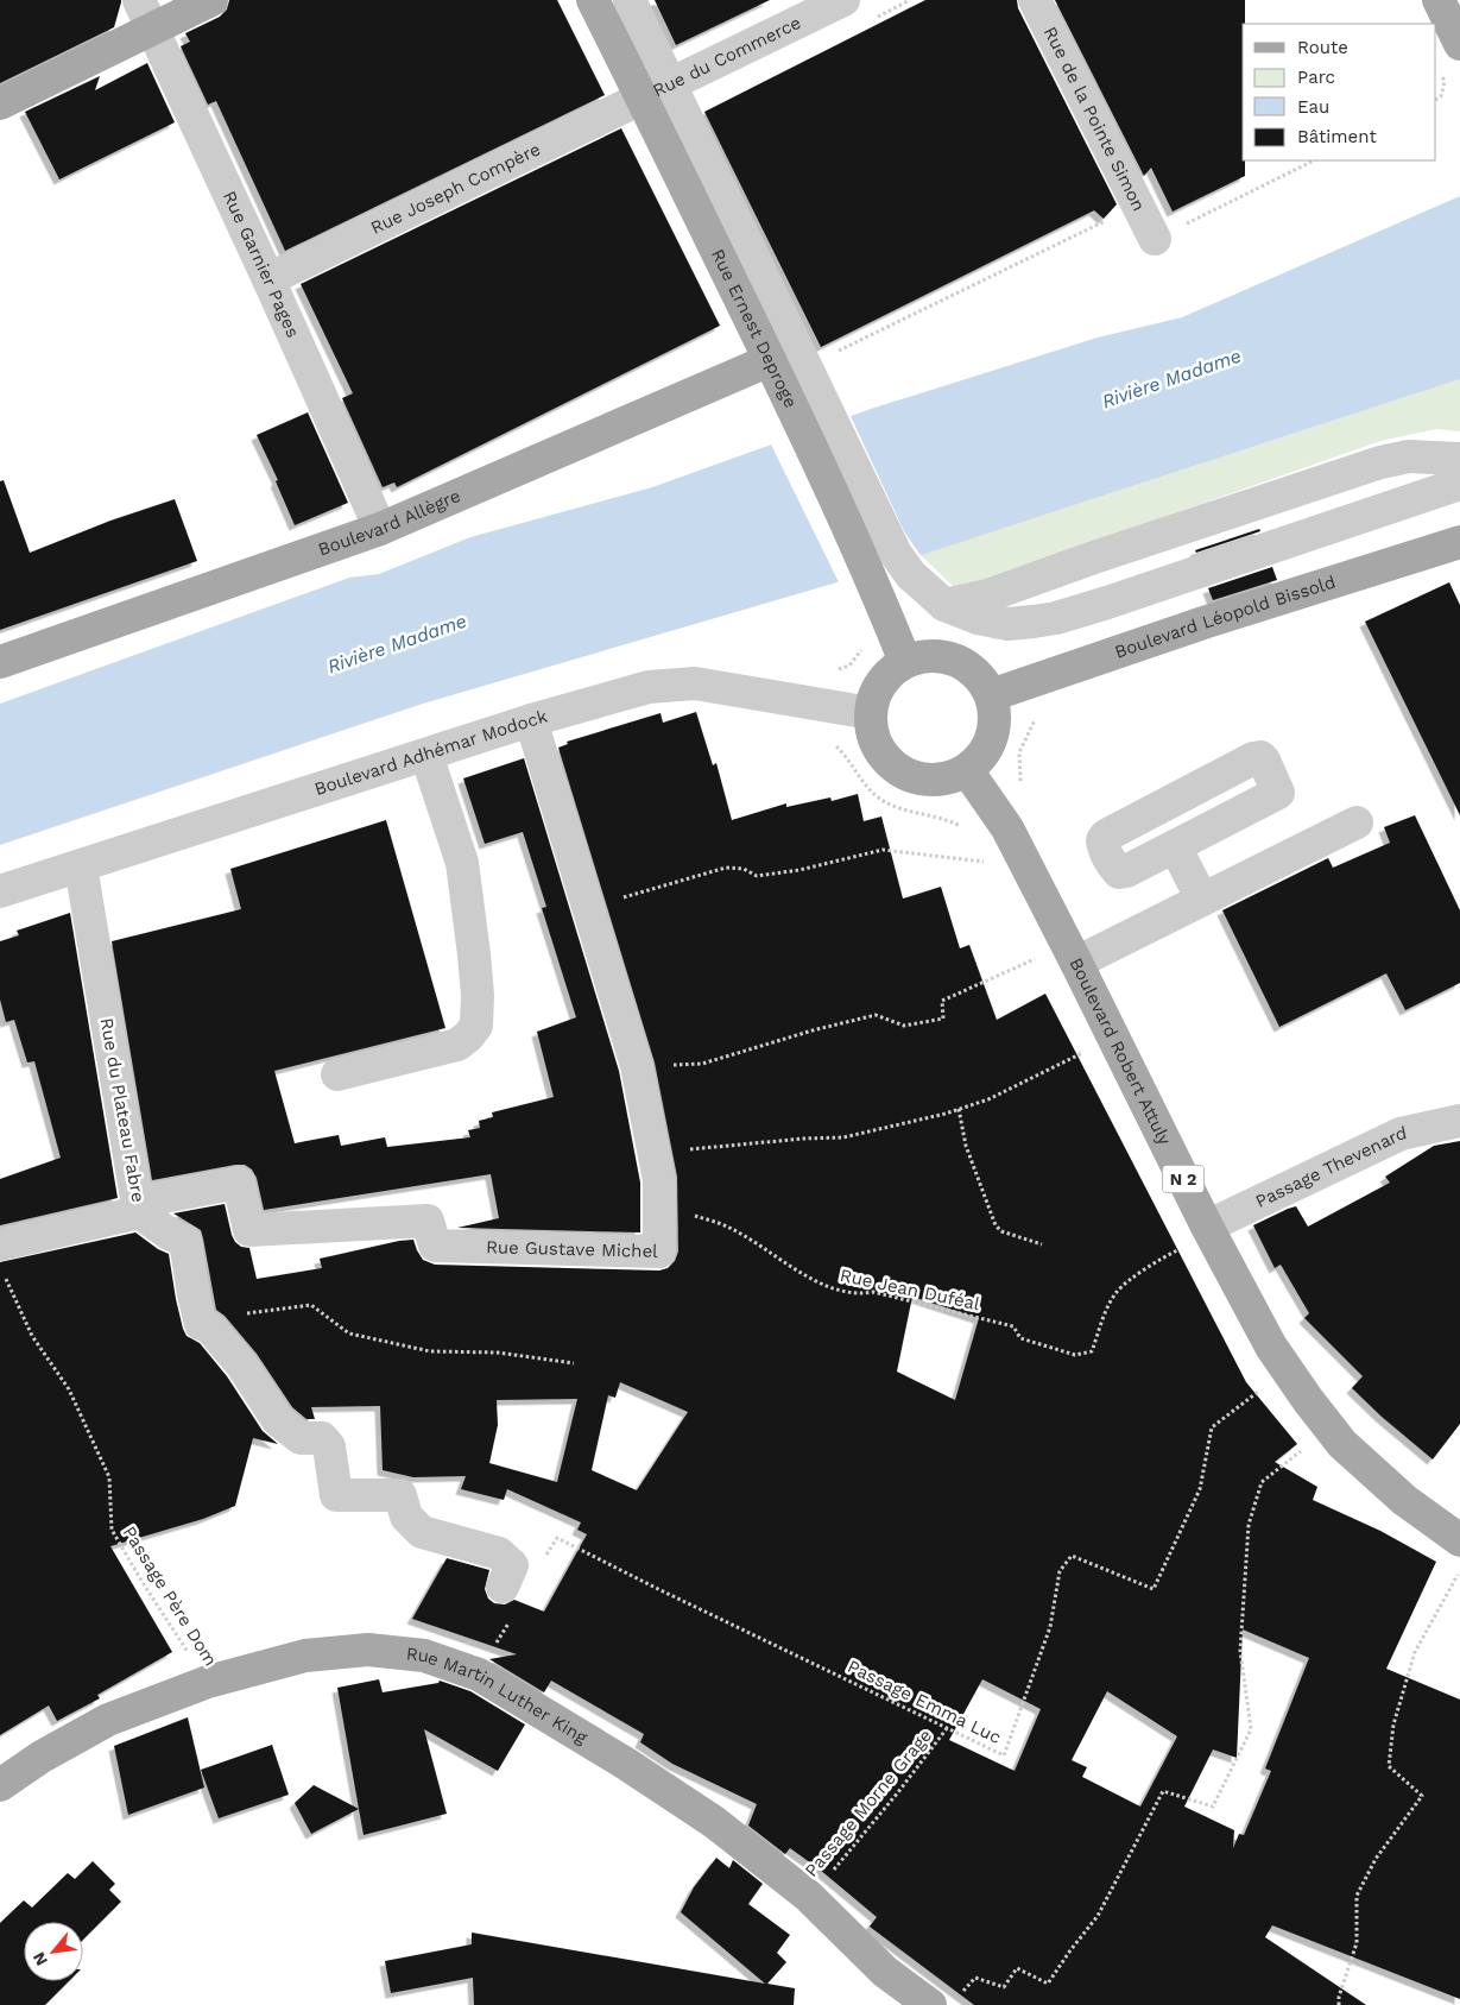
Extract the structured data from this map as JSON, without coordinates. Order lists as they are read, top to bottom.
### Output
{
  "streets": {
    "main road": [
      "Rue Ernest Deproge",
      "Boulevard Allègre",
      "Boulevard Léopold Bissold",
      "Boulevard Robert Attuly",
      "N 2",
      "Rue Martin Luther King"
    ],
    "street": [
      "Rue du Commerce",
      "Rue de la Pointe Simon",
      "Rue Joseph Compère",
      "Rue Garnier Pages",
      "Boulevard Adhémar Modock",
      "Rue du Plateau Fabre",
      "Passage Thevenard",
      "Rue Gustave Michel"
    ],
    "path": [
      "Rue Jean Duféal",
      "Passage Père Dom",
      "Passage Emma Luc",
      "Passage Morne Grage"
    ]
  },
  "crossings": [
    ["Rue du Commerce", "Rue Joseph Compère"],
    ["Rue du Commerce", "Rue Ernest Deproge"],
    ["Rue Joseph Compère", "Rue Garnier Pages"],
    ["Rue Joseph Compère", "Rue Ernest Deproge"],
    ["Rue Garnier Pages", "Boulevard Allègre"],
    ["Rue Ernest Deproge", "Boulevard Allègre"],
    ["Rue Ernest Deproge", "Boulevard Léopold Bissold"],
    ["Rue Ernest Deproge", "Boulevard Adhémar Modock"],
    ["Rue Ernest Deproge", "Boulevard Robert Attuly"],
    ["Boulevard Léopold Bissold", "Boulevard Adhémar Modock"],
    ["Boulevard Léopold Bissold", "Boulevard Robert Attuly"],
    ["Boulevard Adhémar Modock", "Boulevard Robert Attuly"],
    ["Boulevard Adhémar Modock", "Rue du Plateau Fabre"],
    ["Boulevard Adhémar Modock", "Rue Gustave Michel"],
    ["Boulevard Robert Attuly", "Passage Thevenard"],
    ["Rue du Plateau Fabre", "Rue Gustave Michel"],
    ["Rue Gustave Michel", "Rue Jean Duféal"],
    ["Passage Père Dom", "Rue Martin Luther King"],
    ["Rue Martin Luther King", "Passage Morne Grage"],
    ["Passage Emma Luc", "Passage Morne Grage"]
  ],
  "water": ["Rivière Madame"],
  "legend": [
    "Route",
    "Parc",
    "Eau",
    "Bâtiment"
  ],
  "north": "bottom left"
}
